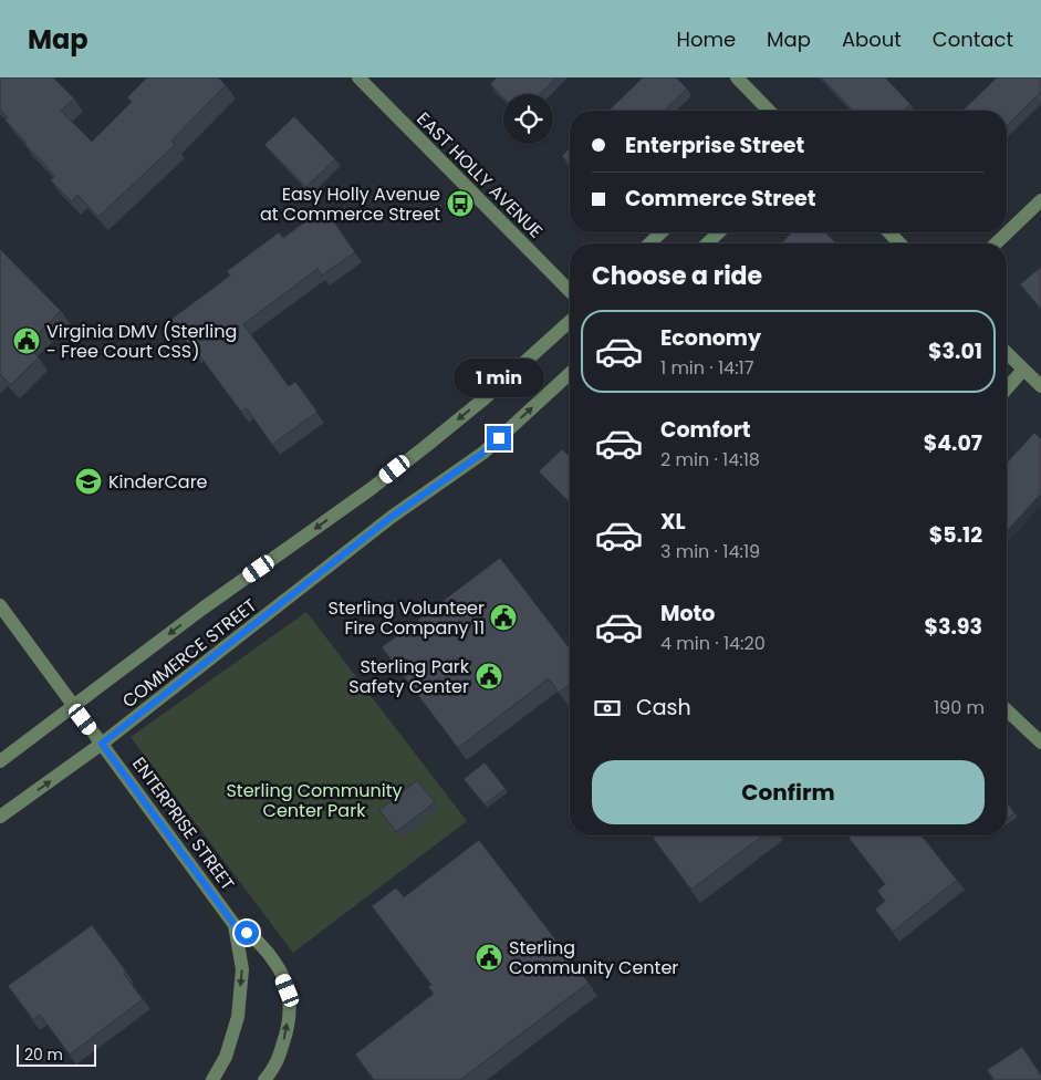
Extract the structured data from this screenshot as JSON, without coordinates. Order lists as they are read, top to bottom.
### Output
{
  "streets": {
    "street": ["EAST HOLLY AVENUE", "COMMERCE STREET", "ENTERPRISE STREET"]
  },
  "crossings": [
    ["COMMERCE STREET", "ENTERPRISE STREET"]
  ],
  "parks": ["Sterling Community Center Park"],
  "places": {
    "bus stop": ["Easy Holly Avenue at Commerce Street"],
    "public building": [
      "Virginia DMV (Sterling - Free Court CSS)",
      "Sterling Volunteer Fire Company 11",
      "Sterling Park Safety Center",
      "Sterling Community Center"
    ],
    "school or university": ["KinderCare"]
  },
  "scale_bar": "20 m",
  "page": {
    "header": "Map",
    "nav": [
      "Home",
      "Map",
      "About",
      "Contact"
    ],
    "banner": ["Enterprise Street", "Commerce Street"],
    "heading": "Choose a ride",
    "list": [
      {
        "name": "Economy",
        "note": "1 min · 14:17",
        "value": "$3.01"
      },
      {
        "name": "Comfort",
        "note": "2 min · 14:18",
        "value": "$4.07"
      },
      {
        "name": "XL",
        "note": "3 min · 14:19",
        "value": "$5.12"
      },
      {
        "name": "Moto",
        "note": "4 min · 14:20",
        "value": "$3.93"
      }
    ],
    "bubble": "1 min",
    "pay": ["Cash", "190 m"],
    "buttons": "Confirm",
    "scale": "20 m"
  }
}
